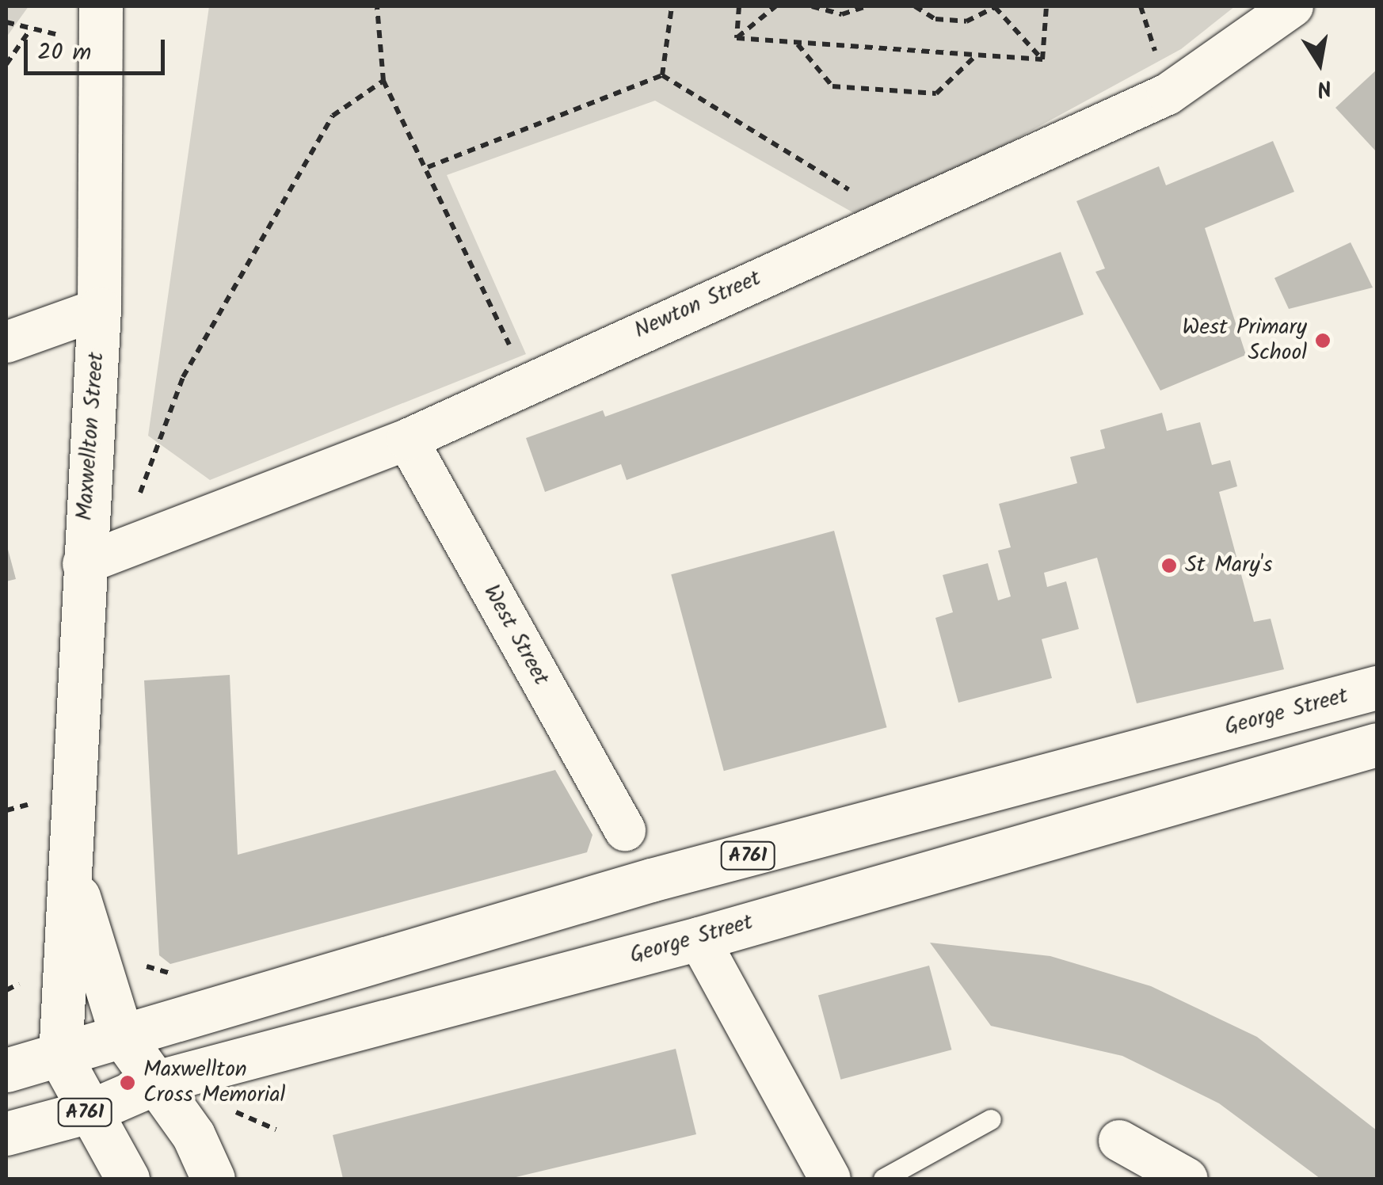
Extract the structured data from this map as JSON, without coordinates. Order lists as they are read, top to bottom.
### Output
{
  "streets": {
    "main road": ["Maxwellton Street", "George Street", "A761"],
    "street": ["Newton Street", "West Street"]
  },
  "crossings": [
    ["Newton Street", "Maxwellton Street"],
    ["Newton Street", "West Street"],
    ["Maxwellton Street", "George Street"]
  ],
  "places": ["West Primary School", "St Mary's", "Maxwellton Cross Memorial"],
  "scale_bar": "20 m",
  "north": "bottom"
}
